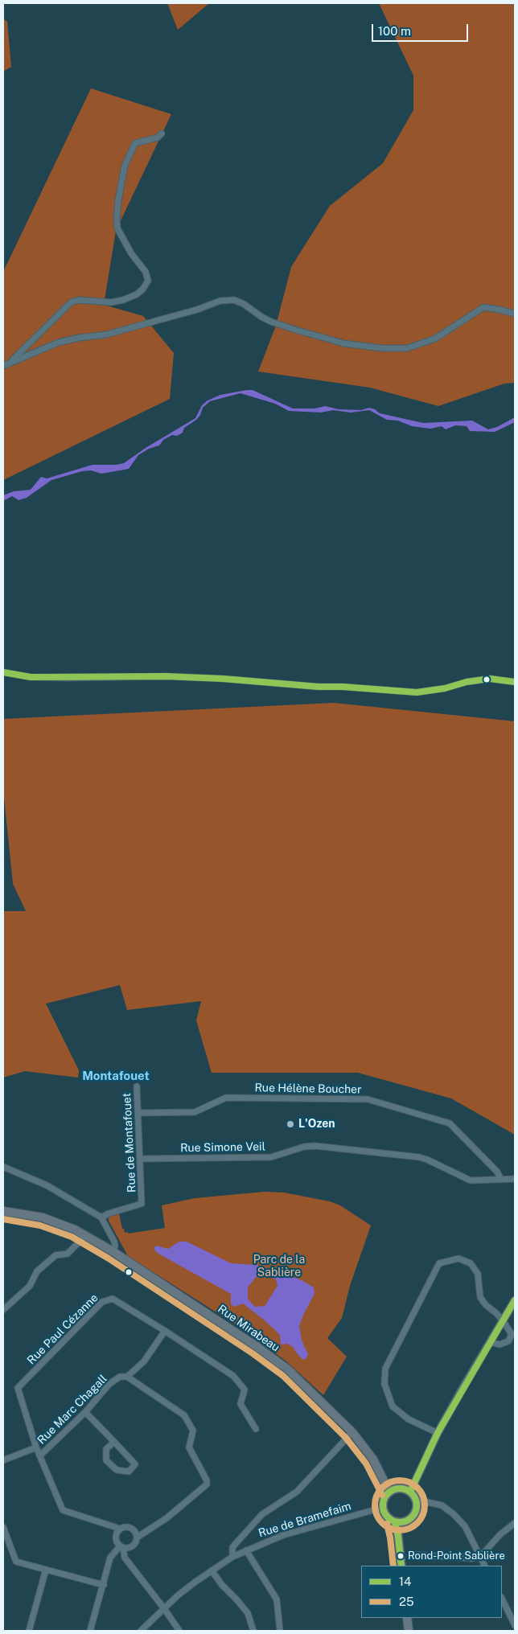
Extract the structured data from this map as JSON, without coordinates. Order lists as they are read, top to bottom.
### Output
{
  "streets": {
    "main road": ["Rue Mirabeau"],
    "street": [
      "Rue Hélène Boucher",
      "Rue de Montafouet",
      "Rue Simone Veil",
      "Rue Paul Cézanne",
      "Rue Marc Chagall",
      "Rue de Bramefaim"
    ]
  },
  "crossings": [
    ["Rue Hélène Boucher", "Rue de Montafouet"],
    ["Rue Hélène Boucher", "Rue Simone Veil"],
    ["Rue de Montafouet", "Rue Simone Veil"],
    ["Rue Mirabeau", "Rue de Bramefaim"],
    ["Rue Paul Cézanne", "Rue Marc Chagall"]
  ],
  "districts": ["Montafouet"],
  "parks": ["Parc de la Sablière"],
  "places": ["L'Ozen", "Rond-Point Sablière"],
  "lines": ["transit line 14", "transit line 25"],
  "legend": ["14", "25"],
  "scale_bar": "100 m"
}
